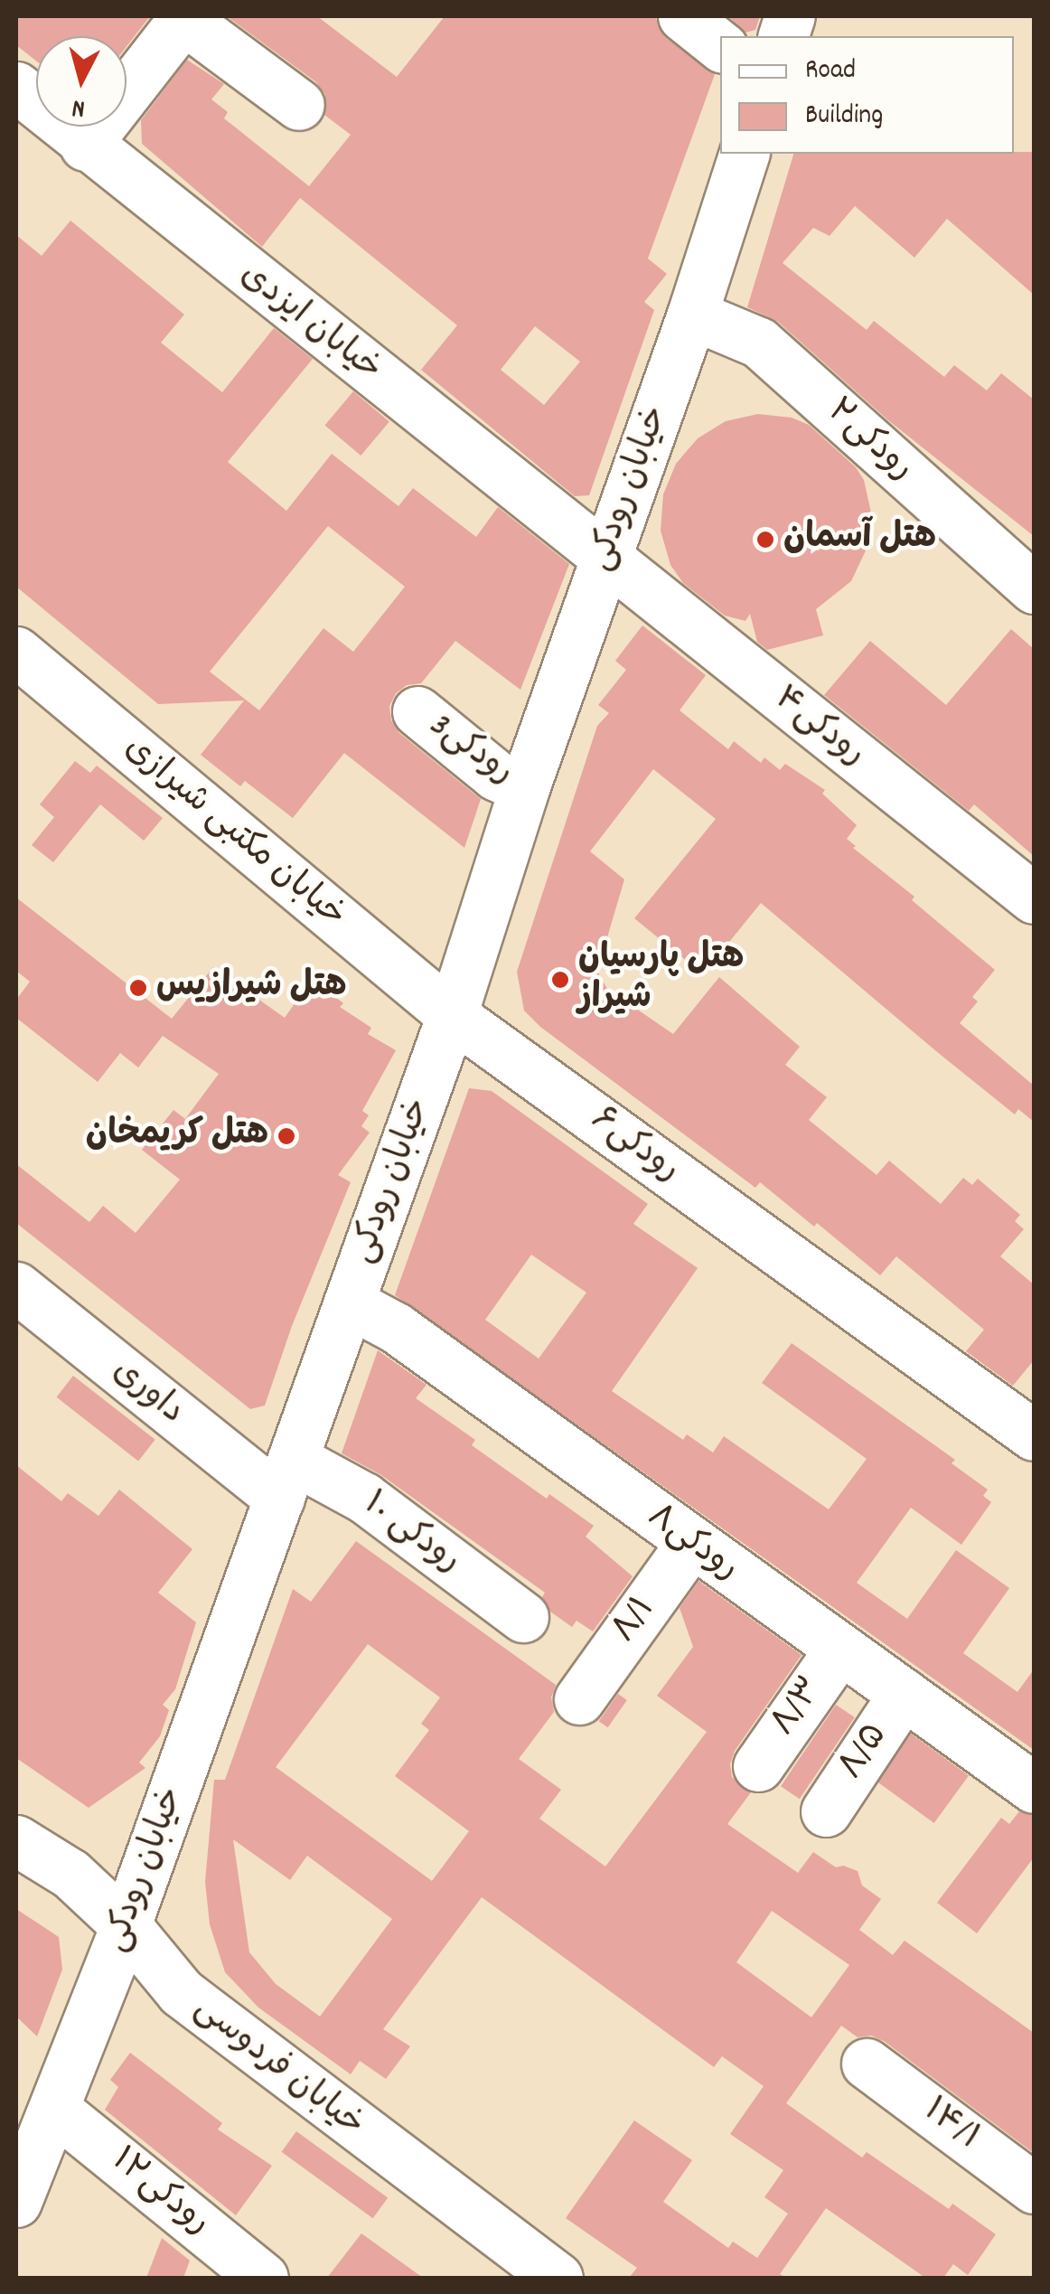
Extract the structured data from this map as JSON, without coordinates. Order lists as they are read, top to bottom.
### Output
{
  "streets": {
    "street": [
      "خیابان ایزدی",
      "رودکی۲",
      "خیابان رودکی",
      "رودکی۴",
      "3رودکی",
      "خیابان مکتبی شیرازی",
      "رودکی۶",
      "داوری",
      "رودکی ۱۰",
      "رودکی۸",
      "۸/۱",
      "۸/۳",
      "۸/۵",
      "خیابان فردوسی",
      "۱۴/۱",
      "رودکی۱۲"
    ]
  },
  "crossings": [
    ["خیابان ایزدی", "خیابان رودکی"],
    ["خیابان ایزدی", "رودکی۴"],
    ["رودکی۲", "خیابان رودکی"],
    ["خیابان رودکی", "رودکی۴"],
    ["خیابان رودکی", "3رودکی"],
    ["خیابان رودکی", "خیابان مکتبی شیرازی"],
    ["خیابان رودکی", "رودکی۶"],
    ["خیابان رودکی", "داوری"],
    ["خیابان رودکی", "رودکی ۱۰"],
    ["خیابان رودکی", "رودکی۸"],
    ["خیابان رودکی", "خیابان فردوسی"],
    ["خیابان رودکی", "رودکی۱۲"],
    ["خیابان مکتبی شیرازی", "رودکی۶"],
    ["داوری", "رودکی ۱۰"],
    ["رودکی۸", "۸/۱"],
    ["رودکی۸", "۸/۳"],
    ["رودکی۸", "۸/۵"]
  ],
  "places": [
    "هتل آسمان",
    "هتل پارسیان شیراز",
    "هتل شیرازیس",
    "هتل کریمخان"
  ],
  "legend": ["Road", "Building"],
  "north": "bottom"
}
